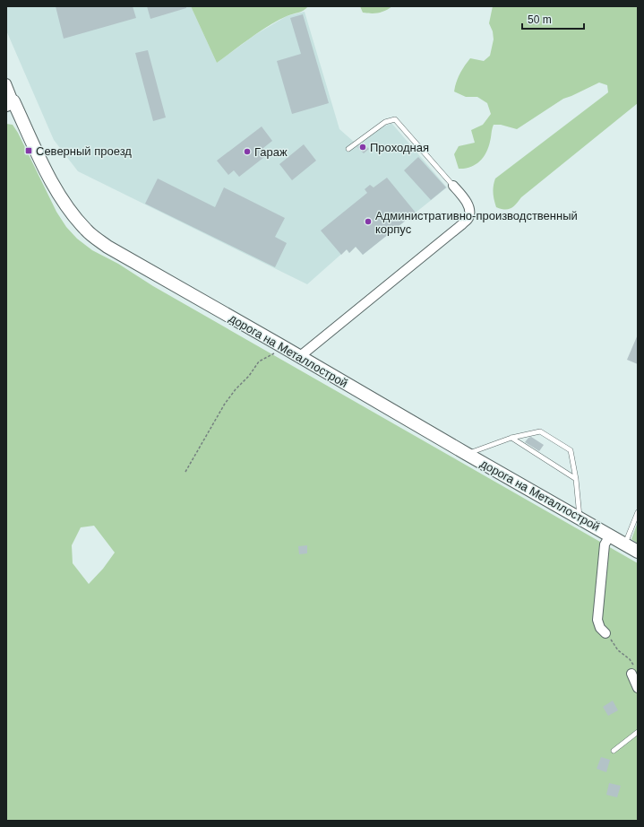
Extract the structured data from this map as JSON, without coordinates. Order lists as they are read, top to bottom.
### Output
{
  "streets": {
    "street": ["дорога на Металлострой"]
  },
  "places": {
    "other": ["Проходная", "Гараж", "Административно-производственный корпус"],
    "transit": ["Северный проезд"]
  },
  "scale_bar": "50 m"
}
